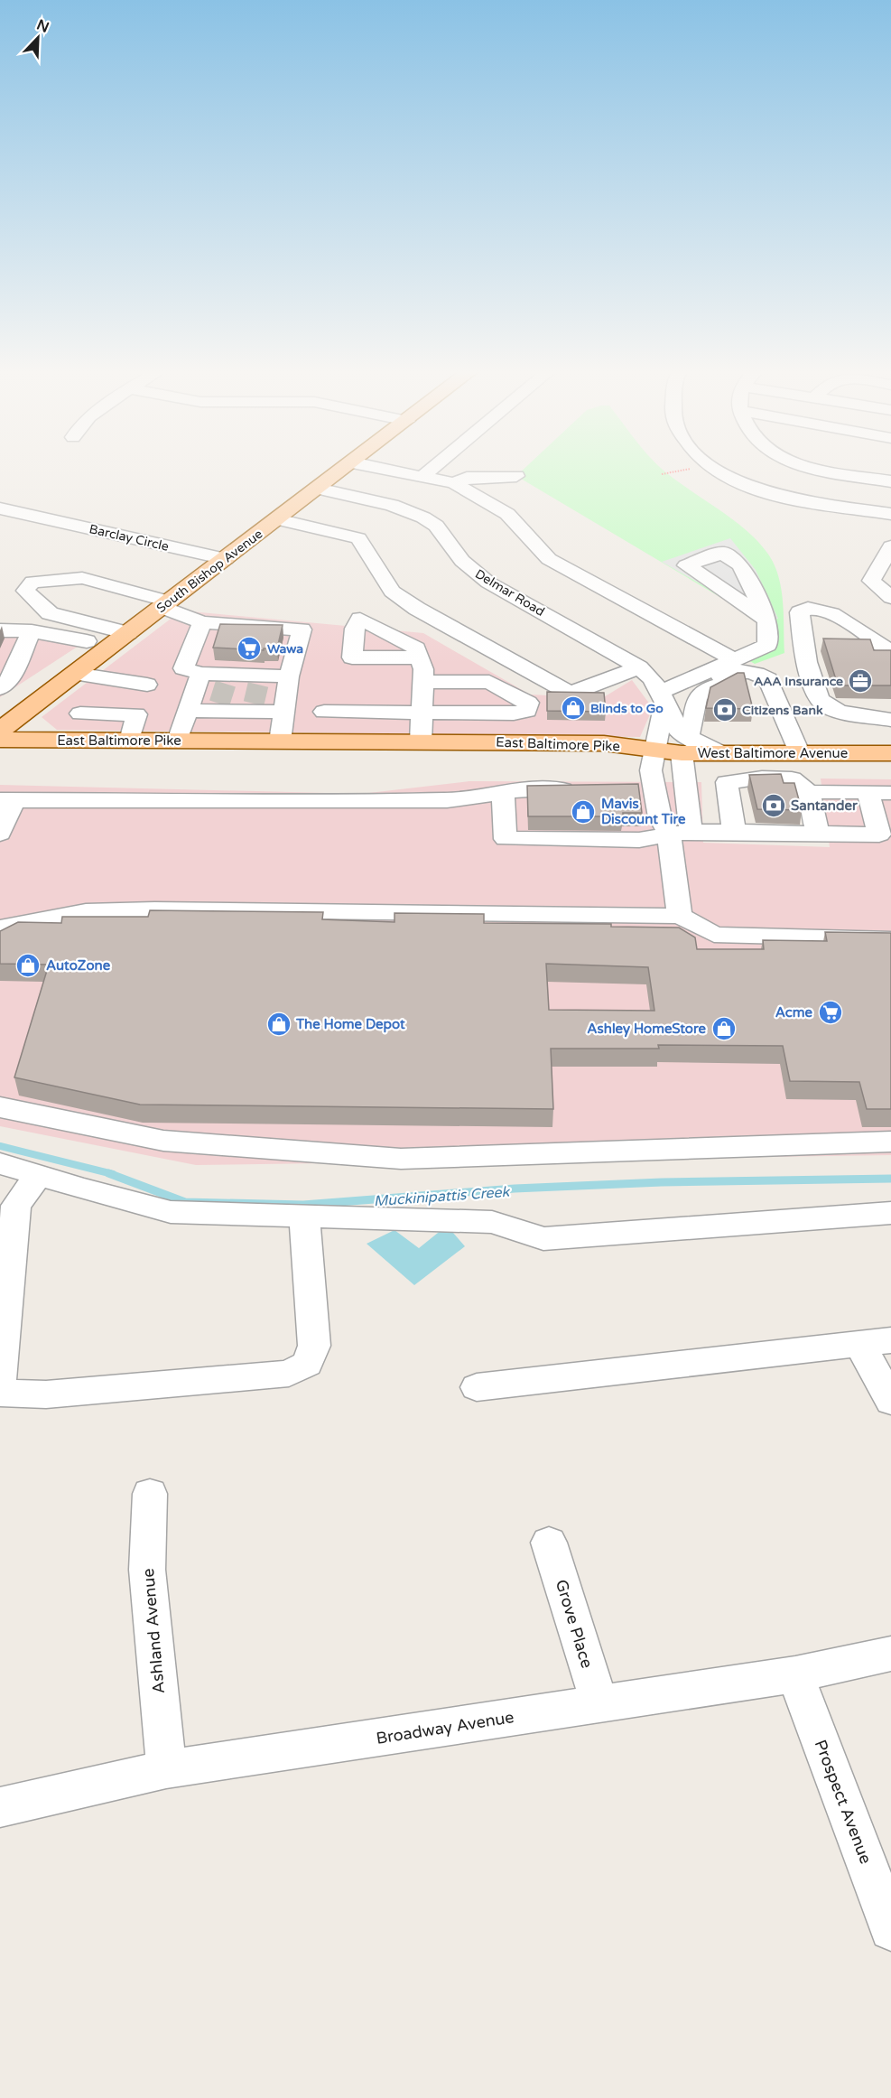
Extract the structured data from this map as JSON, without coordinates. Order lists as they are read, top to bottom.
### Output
{
  "streets": {
    "main road": ["South Bishop Avenue", "East Baltimore Pike", "West Baltimore Avenue"],
    "street": [
      "Barclay Circle",
      "Delmar Road",
      "Grove Place",
      "Ashland Avenue",
      "Broadway Avenue",
      "Prospect Avenue"
    ]
  },
  "crossings": [
    ["Barclay Circle", "South Bishop Avenue"],
    ["South Bishop Avenue", "Delmar Road"],
    ["Delmar Road", "West Baltimore Avenue"],
    ["East Baltimore Pike", "West Baltimore Avenue"],
    ["Grove Place", "Broadway Avenue"],
    ["Ashland Avenue", "Broadway Avenue"],
    ["Broadway Avenue", "Prospect Avenue"]
  ],
  "water": ["Muckinipattis Creek"],
  "places": {
    "supermarket": ["Wawa", "Acme"],
    "office": ["AAA Insurance"],
    "shop": [
      "Blinds to Go",
      "Mavis Discount Tire",
      "AutoZone",
      "The Home Depot",
      "Ashley HomeStore"
    ],
    "bank": ["Citizens Bank", "Santander"]
  },
  "north": "top right"
}
